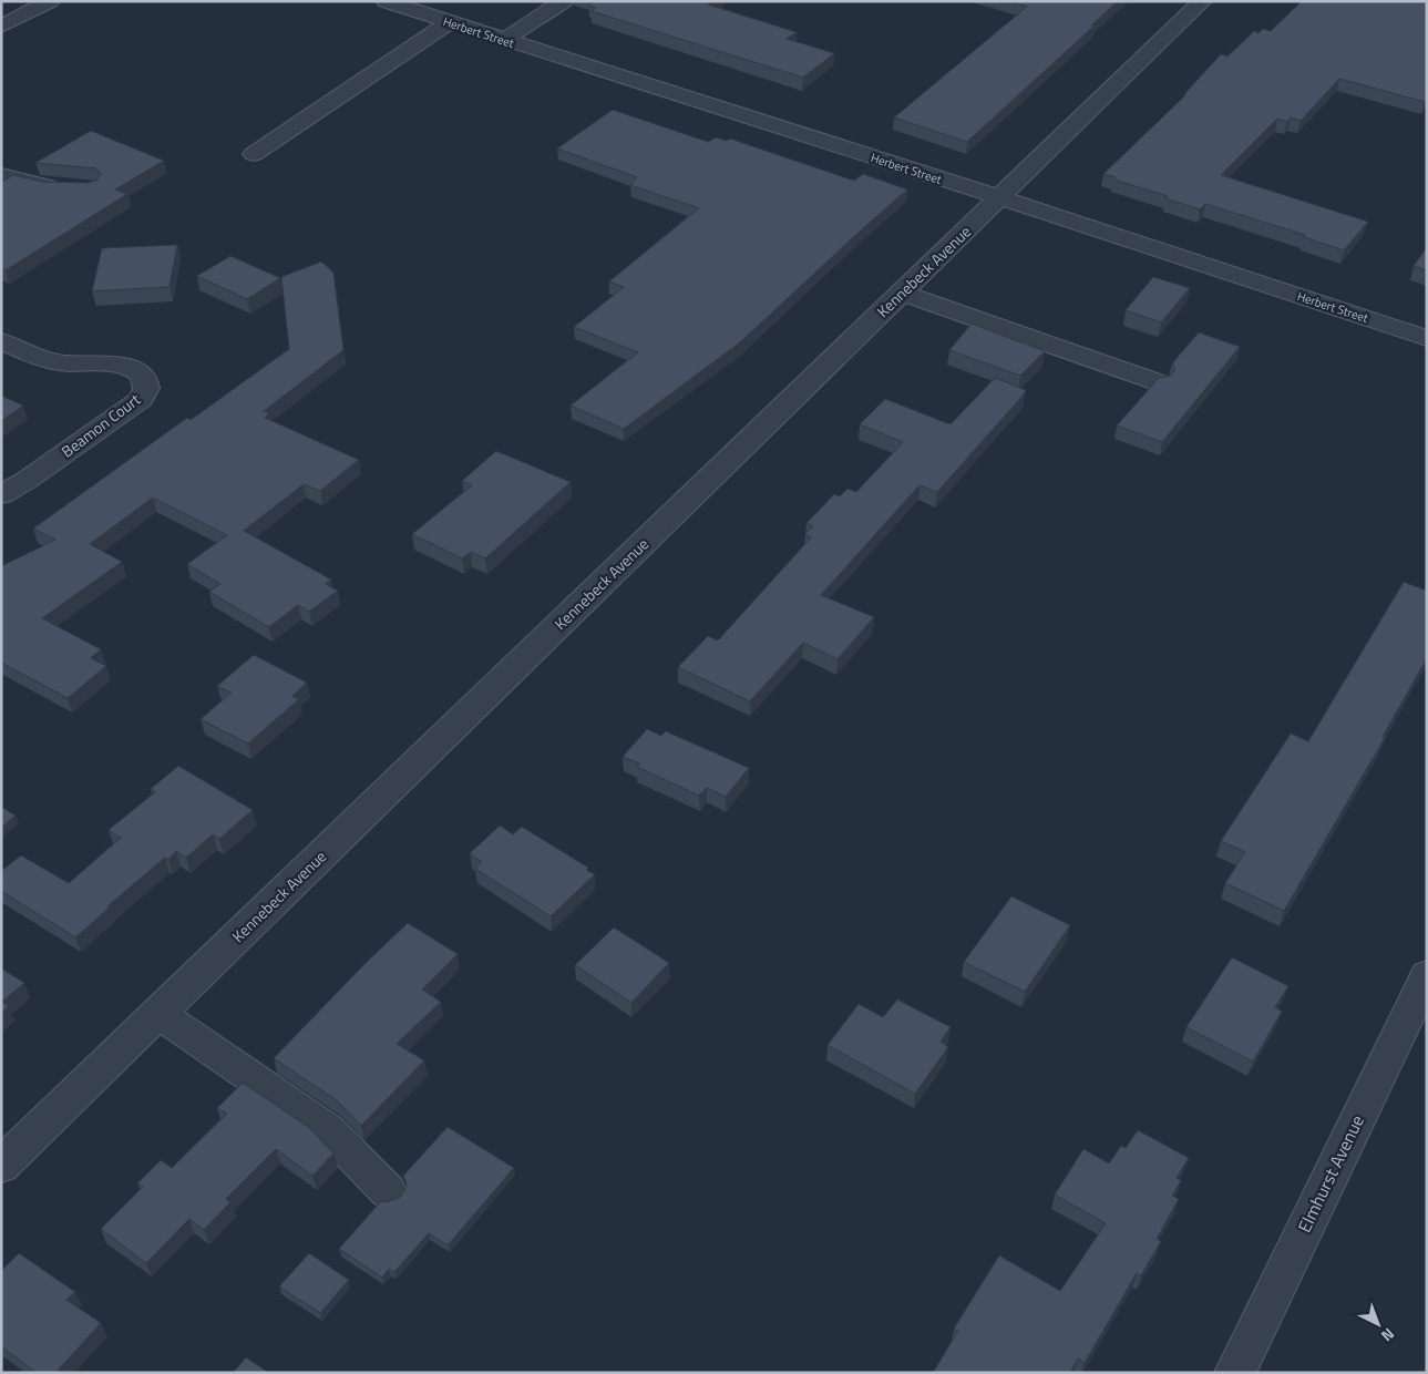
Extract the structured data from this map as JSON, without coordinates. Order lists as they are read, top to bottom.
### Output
{
  "streets": {
    "street": [
      "Herbert Street",
      "Kennebeck Avenue",
      "Beamon Court",
      "Elmhurst Avenue"
    ]
  },
  "crossings": [
    ["Herbert Street", "Kennebeck Avenue"]
  ],
  "north": "bottom right"
}
